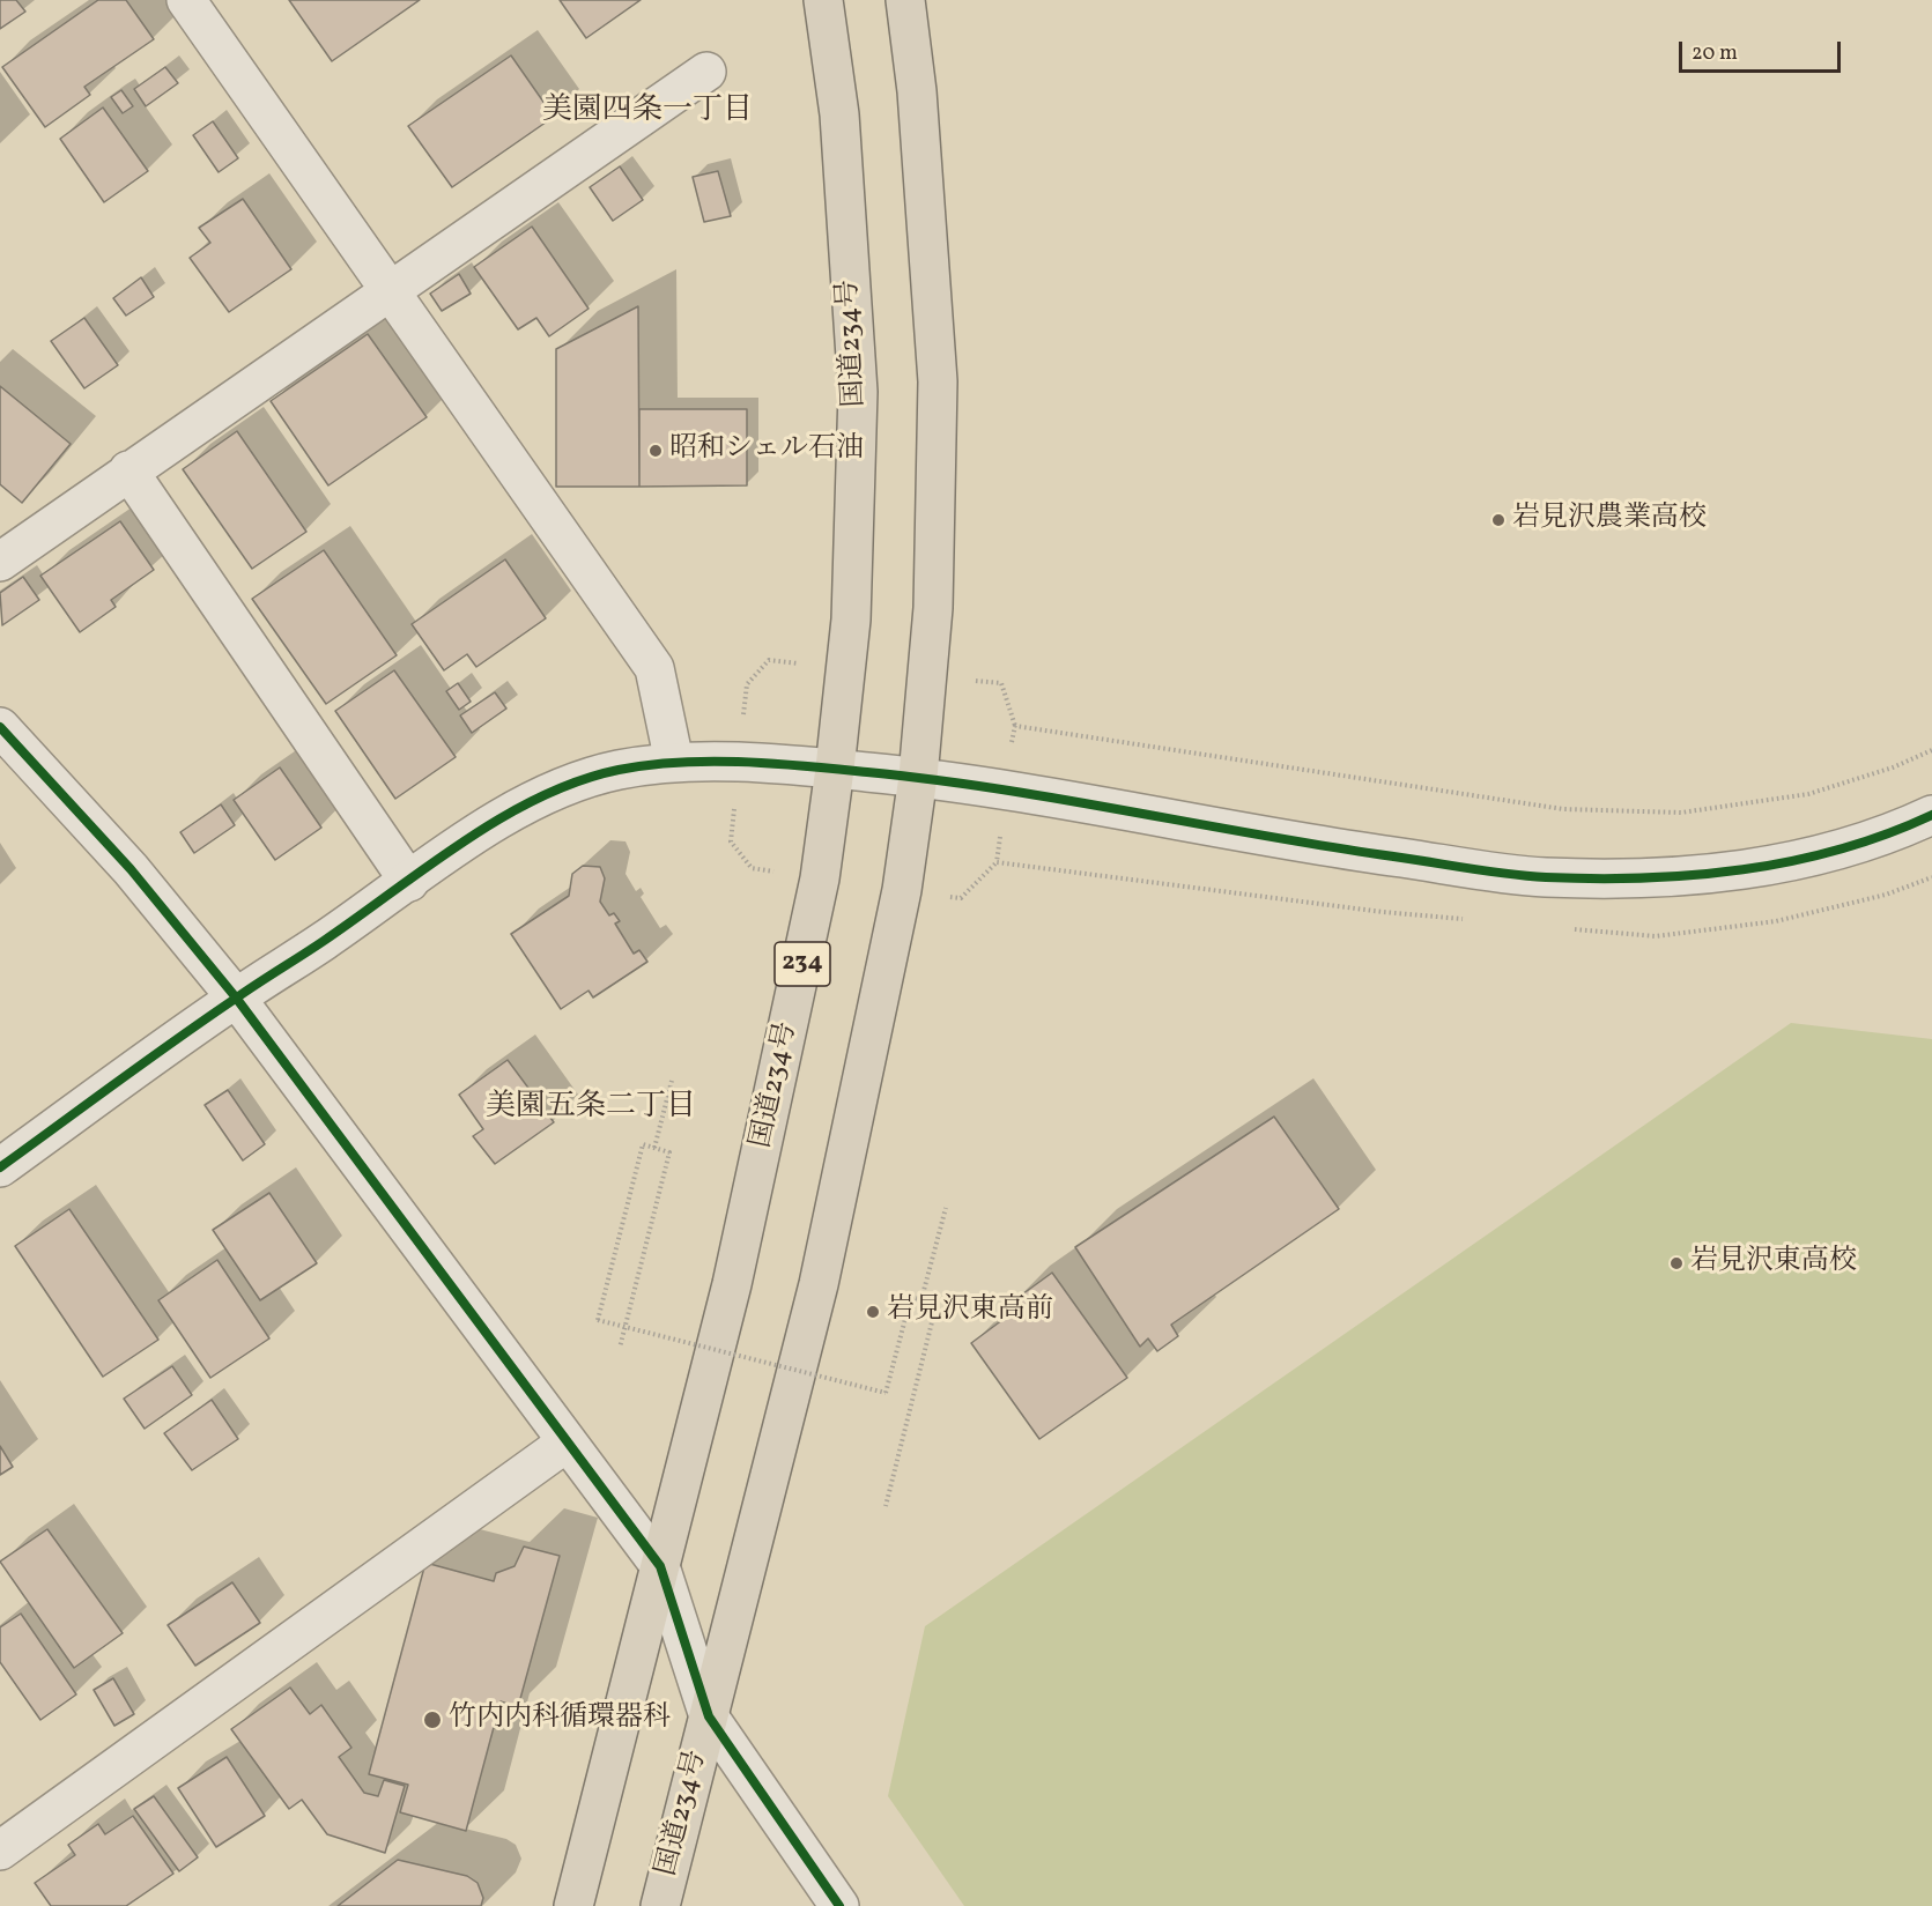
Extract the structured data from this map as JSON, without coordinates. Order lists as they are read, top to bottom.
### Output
{
  "streets": {
    "highway": ["国道234号", "234"]
  },
  "districts": ["美園四条一丁目", "美園五条二丁目"],
  "places": [
    "昭和シェル石油",
    "岩見沢農業高校",
    "岩見沢東高校",
    "岩見沢東高前",
    "竹内内科循環器科"
  ],
  "scale_bar": "20 m"
}
